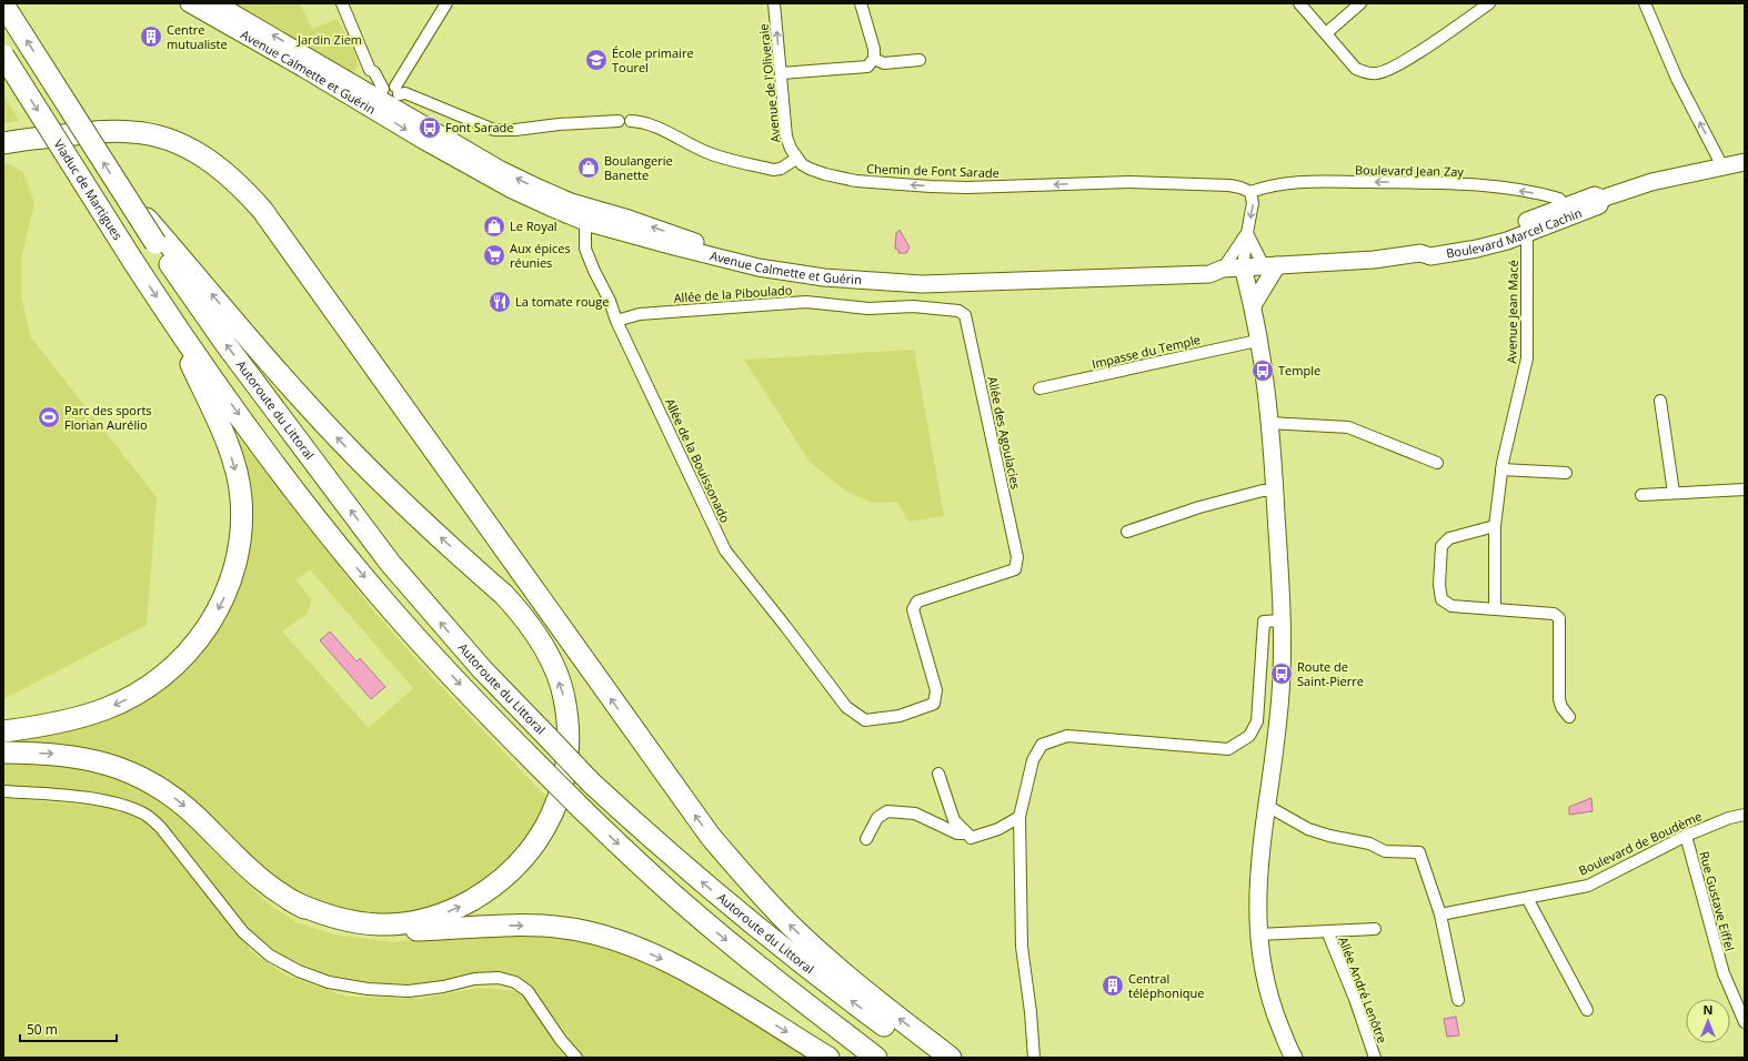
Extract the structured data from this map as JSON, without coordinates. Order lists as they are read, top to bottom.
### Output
{
  "streets": {
    "highway": ["Viaduc de Martigues", "Autoroute du Littoral"],
    "main road": ["Avenue Calmette et Guérin", "Boulevard Marcel Cachin"],
    "street": [
      "Avenue de l'Oliveraie",
      "Chemin de Font Sarade",
      "Boulevard Jean Zay",
      "Allée de la Piboulado",
      "Avenue Jean Macé",
      "Impasse du Temple",
      "Allée des Agoulacies",
      "Allée de la Bouissonado",
      "Boulevard de Boudème",
      "Rue Gustave Eiffel",
      "Allée André Lenôtre"
    ]
  },
  "crossings": [
    ["Avenue Calmette et Guérin", "Boulevard Marcel Cachin"],
    ["Avenue Calmette et Guérin", "Allée de la Bouissonado"],
    ["Avenue de l'Oliveraie", "Chemin de Font Sarade"],
    ["Chemin de Font Sarade", "Boulevard Jean Zay"],
    ["Boulevard Jean Zay", "Boulevard Marcel Cachin"],
    ["Boulevard Marcel Cachin", "Avenue Jean Macé"],
    ["Allée de la Piboulado", "Allée des Agoulacies"],
    ["Allée de la Piboulado", "Allée de la Bouissonado"],
    ["Allée des Agoulacies", "Allée de la Bouissonado"],
    ["Boulevard de Boudème", "Rue Gustave Eiffel"]
  ],
  "one_way": ["Chemin de Font Sarade", "Boulevard Jean Zay"],
  "parks": ["Jardin Ziem"],
  "places": {
    "building": ["Centre mutualiste", "Central téléphonique"],
    "school or university": ["École primaire Tourel"],
    "bus stop": ["Font Sarade", "Temple", "Route de Saint-Pierre"],
    "shop": ["Boulangerie Banette", "Le Royal"],
    "supermarket": ["Aux épices réunies"],
    "restaurant": ["La tomate rouge"],
    "sports": ["Parc des sports Florian Aurélio"]
  },
  "scale_bar": "50 m",
  "north": "top"
}
